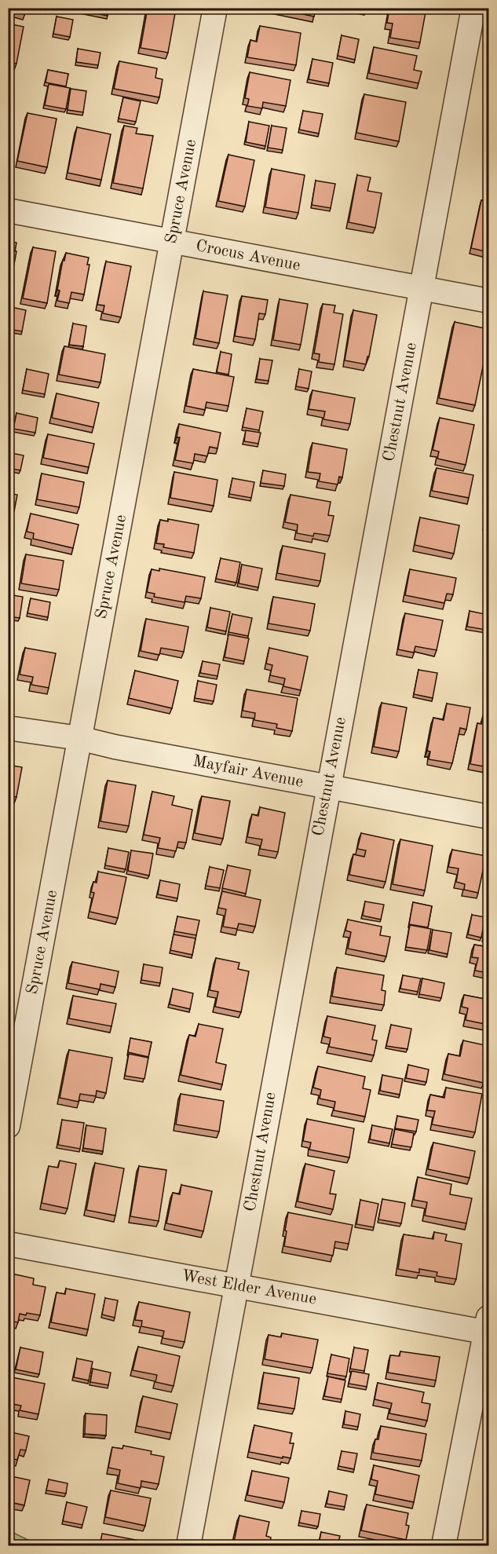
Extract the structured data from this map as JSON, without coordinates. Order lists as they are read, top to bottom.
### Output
{
  "streets": {
    "street": [
      "Spruce Avenue",
      "Crocus Avenue",
      "Chestnut Avenue",
      "Mayfair Avenue",
      "West Elder Avenue"
    ]
  },
  "crossings": [
    ["Spruce Avenue", "Crocus Avenue"],
    ["Spruce Avenue", "Mayfair Avenue"],
    ["Crocus Avenue", "Chestnut Avenue"],
    ["Chestnut Avenue", "Mayfair Avenue"],
    ["Chestnut Avenue", "West Elder Avenue"]
  ]
}
